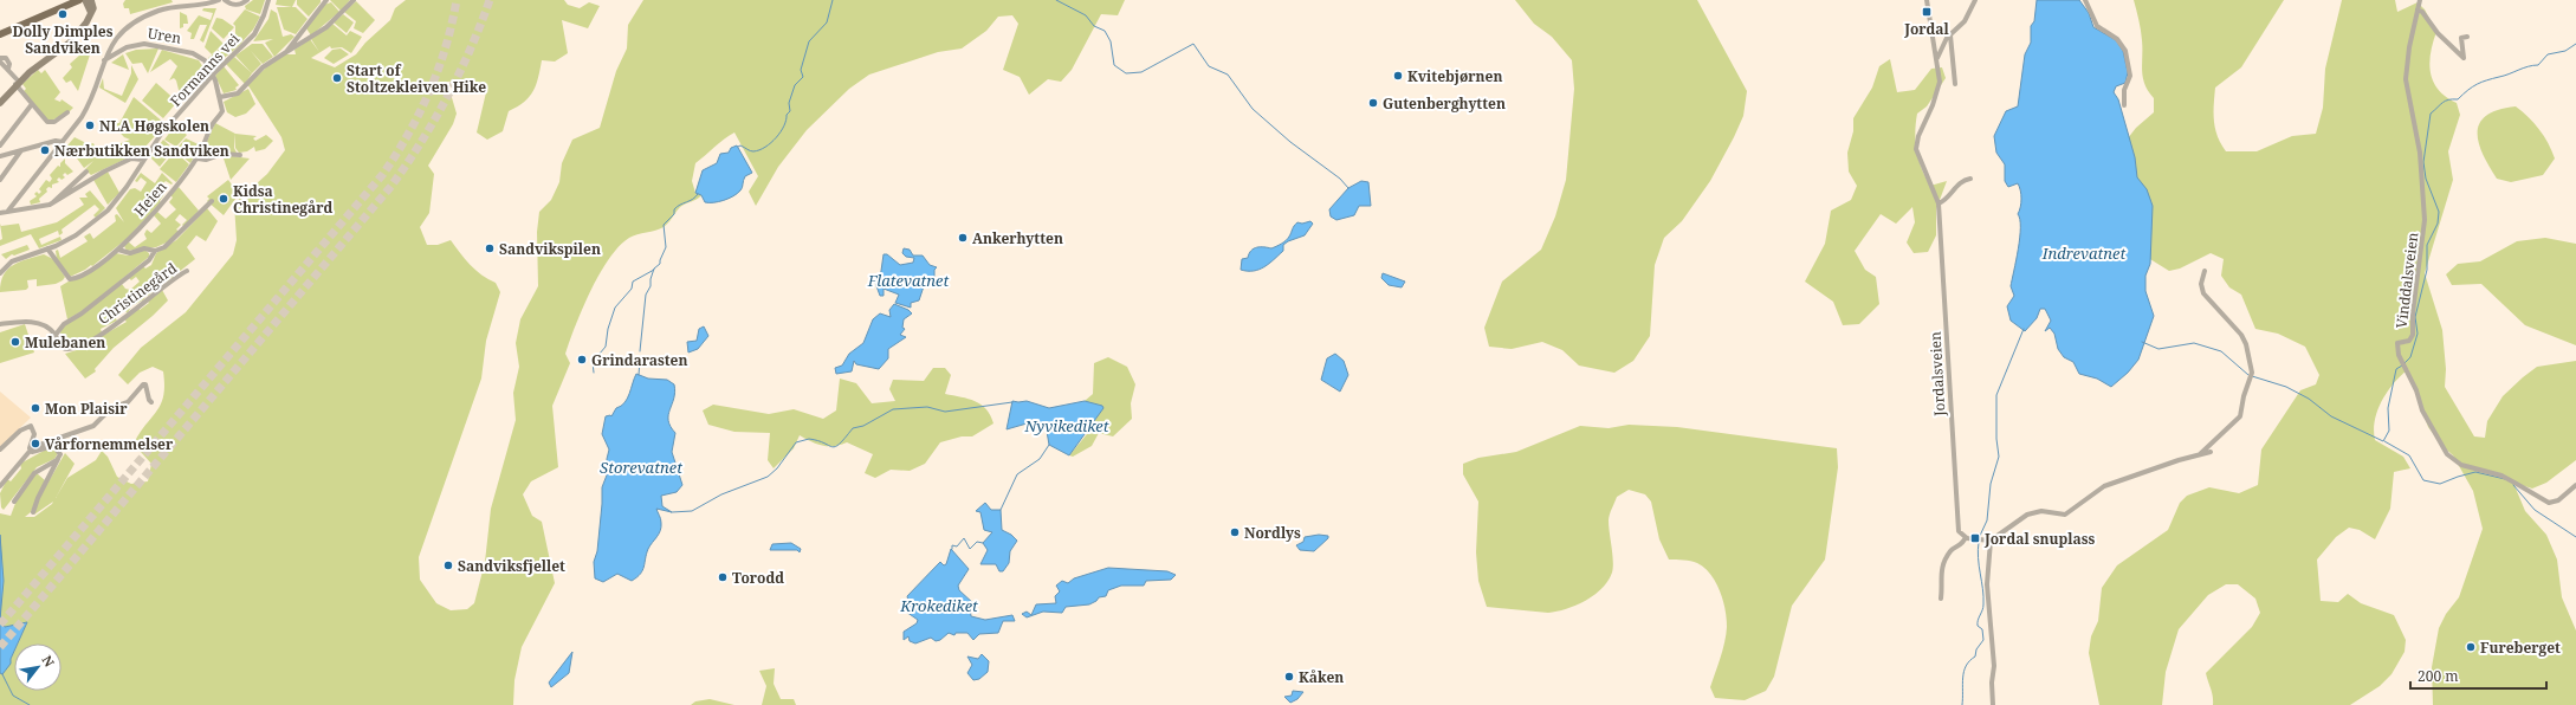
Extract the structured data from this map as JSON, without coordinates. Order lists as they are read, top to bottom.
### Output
{
  "streets": {
    "street": [
      "Uren",
      "Formanns vei",
      "Heien",
      "Vinddalsveien",
      "Christinegård",
      "Jordalsveien"
    ]
  },
  "crossings": [
    ["Uren", "Formanns vei"],
    ["Uren", "Heien"],
    ["Formanns vei", "Heien"]
  ],
  "water": [
    "Indrevatnet",
    "Flatevatnet",
    "Nyvikediket",
    "Storevatnet",
    "Krokediket"
  ],
  "places": {
    "transit": ["Jordal", "Jordal snuplass"],
    "other": [
      "Dolly Dimples Sandviken",
      "Kvitebjørnen",
      "Start of Stoltzekleiven Hike",
      "Gutenberghytten",
      "NLA Høgskolen",
      "Nærbutikken Sandviken",
      "Kidsa Christinegård",
      "Ankerhytten",
      "Sandvikspilen",
      "Mulebanen",
      "Grindarasten",
      "Mon Plaisir",
      "Vårfornemmelser",
      "Nordlys",
      "Sandviksfjellet",
      "Torodd",
      "Fureberget",
      "Kåken"
    ]
  },
  "scale_bar": "200 m",
  "north": "top right"
}
